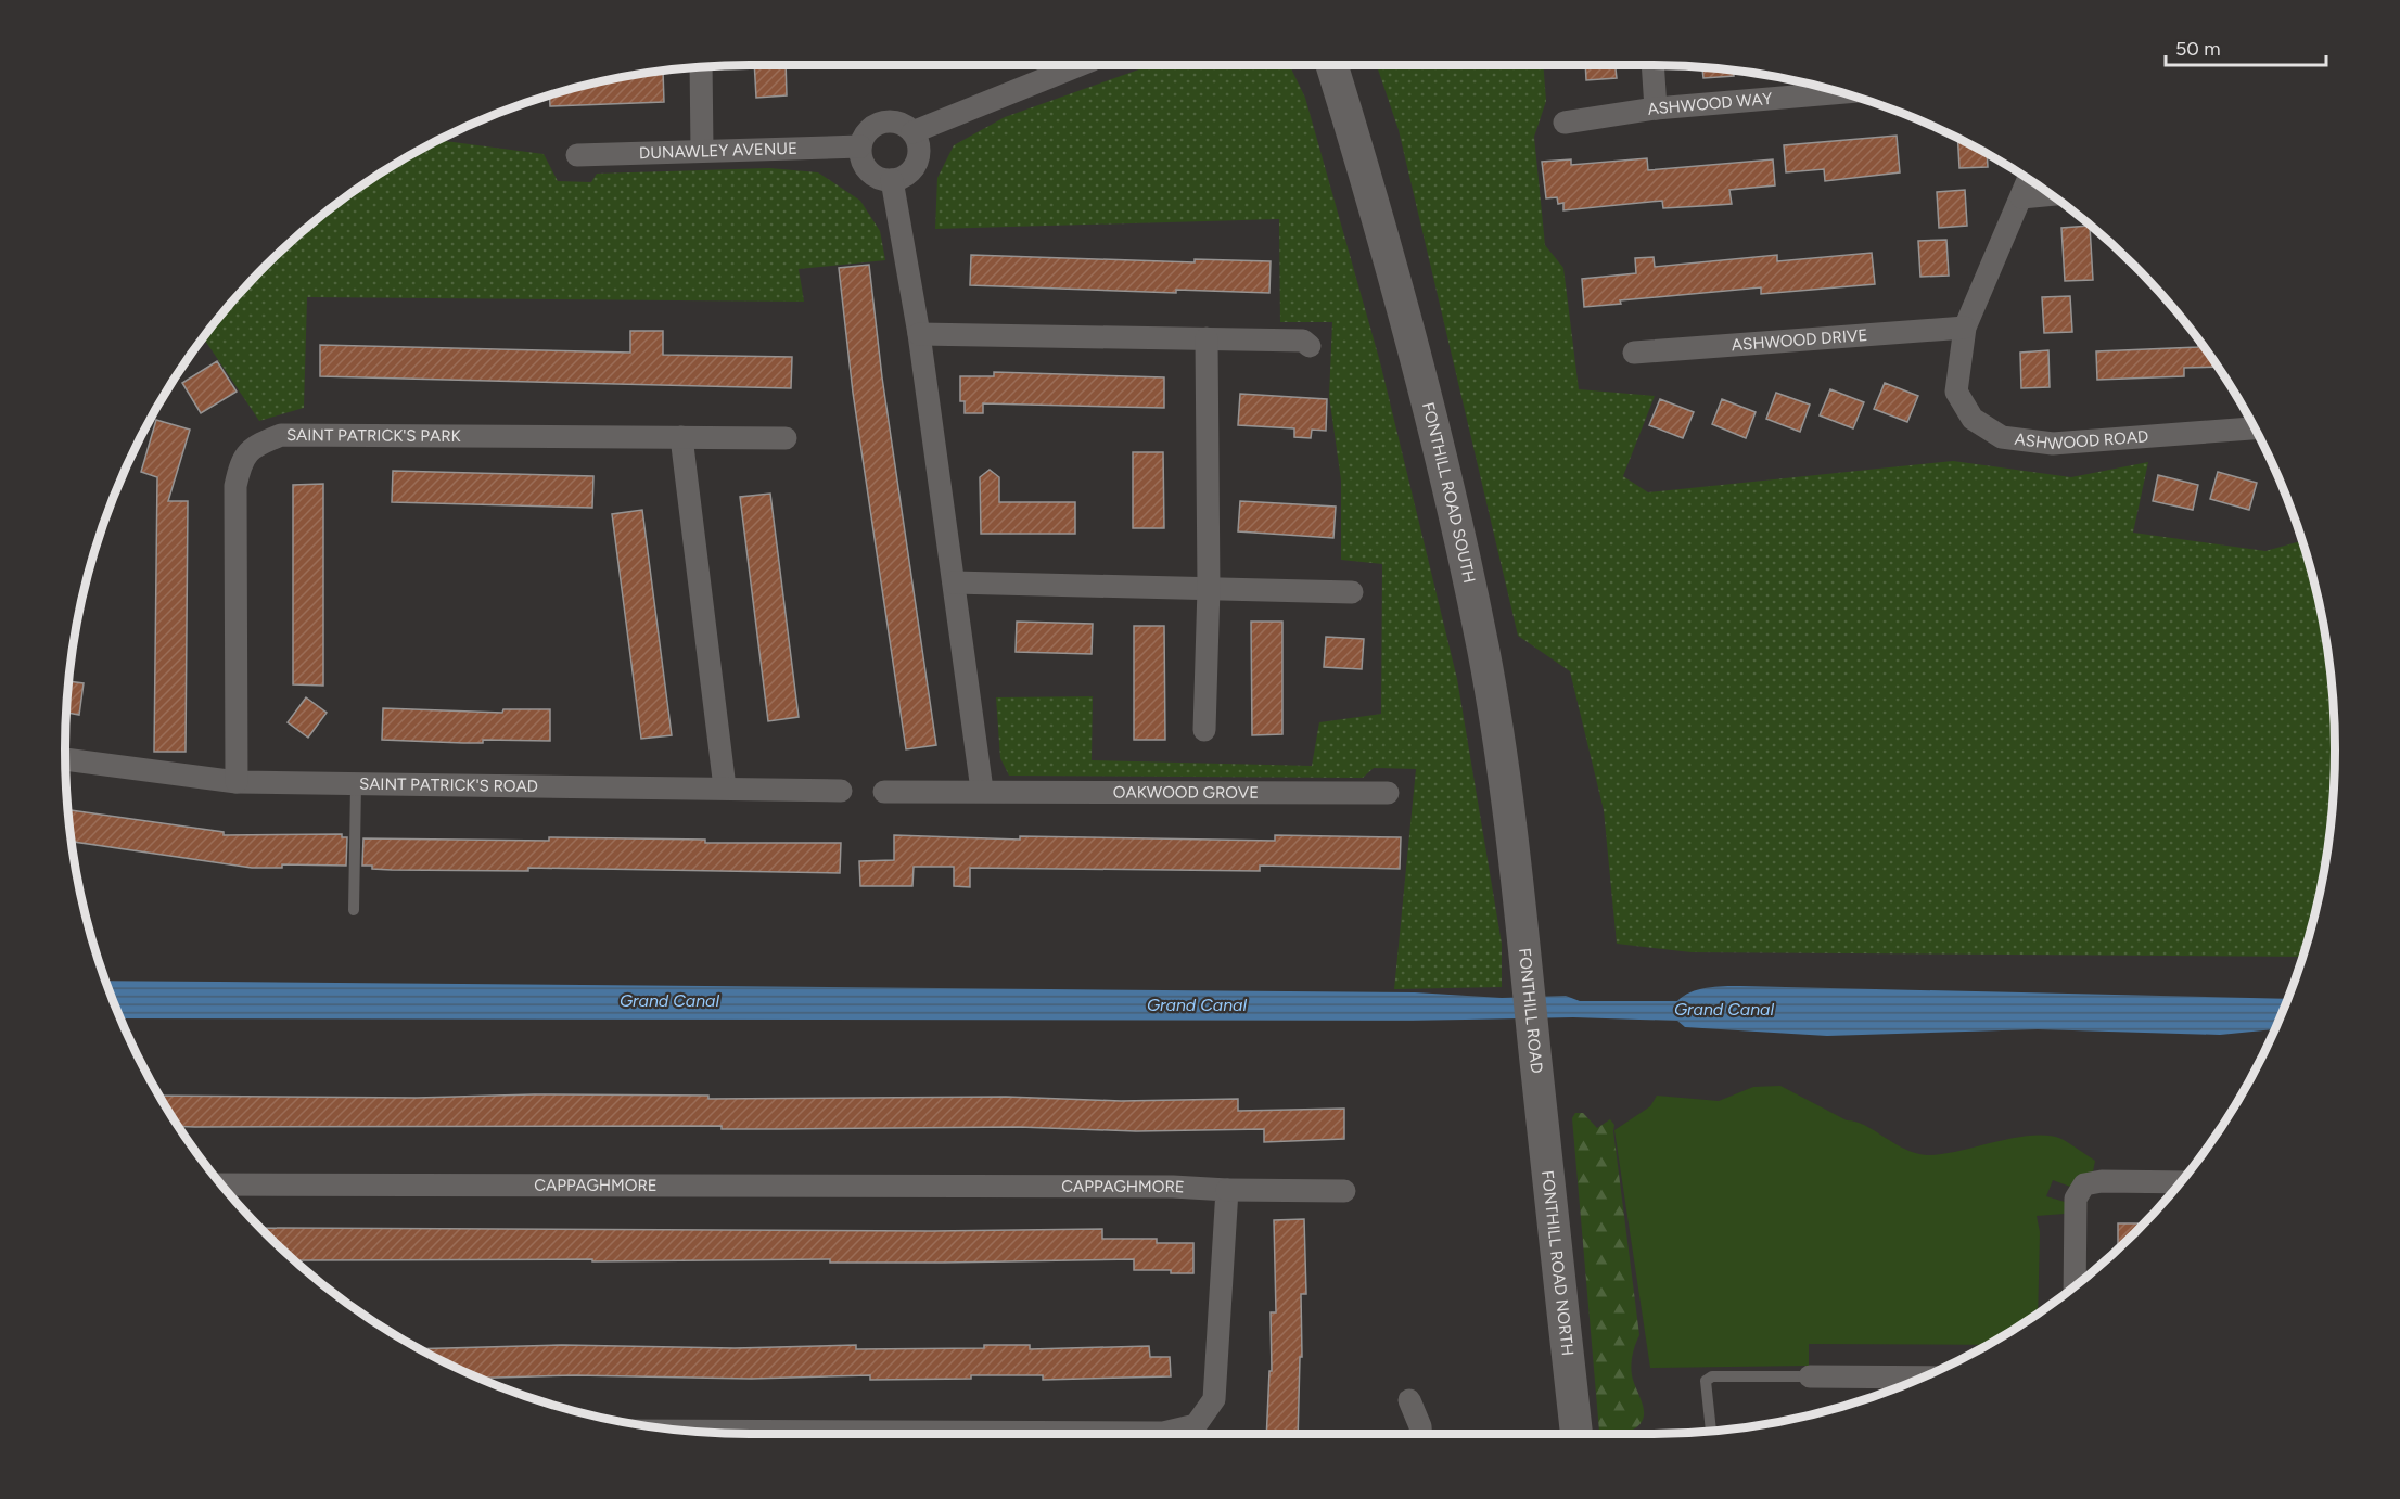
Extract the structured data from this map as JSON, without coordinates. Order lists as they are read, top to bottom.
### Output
{
  "streets": {
    "main road": ["FONTHILL ROAD SOUTH", "FONTHILL ROAD", "FONTHILL ROAD NORTH"],
    "street": [
      "ASHWOOD WAY",
      "DUNAWLEY AVENUE",
      "ASHWOOD DRIVE",
      "SAINT PATRICK'S PARK",
      "ASHWOOD ROAD",
      "SAINT PATRICK'S ROAD",
      "OAKWOOD GROVE",
      "CAPPAGHMORE"
    ]
  },
  "crossings": [
    ["ASHWOOD DRIVE", "ASHWOOD ROAD"],
    ["SAINT PATRICK'S PARK", "SAINT PATRICK'S ROAD"],
    ["FONTHILL ROAD SOUTH", "FONTHILL ROAD"],
    ["FONTHILL ROAD", "FONTHILL ROAD NORTH"]
  ],
  "water": ["Grand Canal"],
  "scale_bar": "50 m"
}
